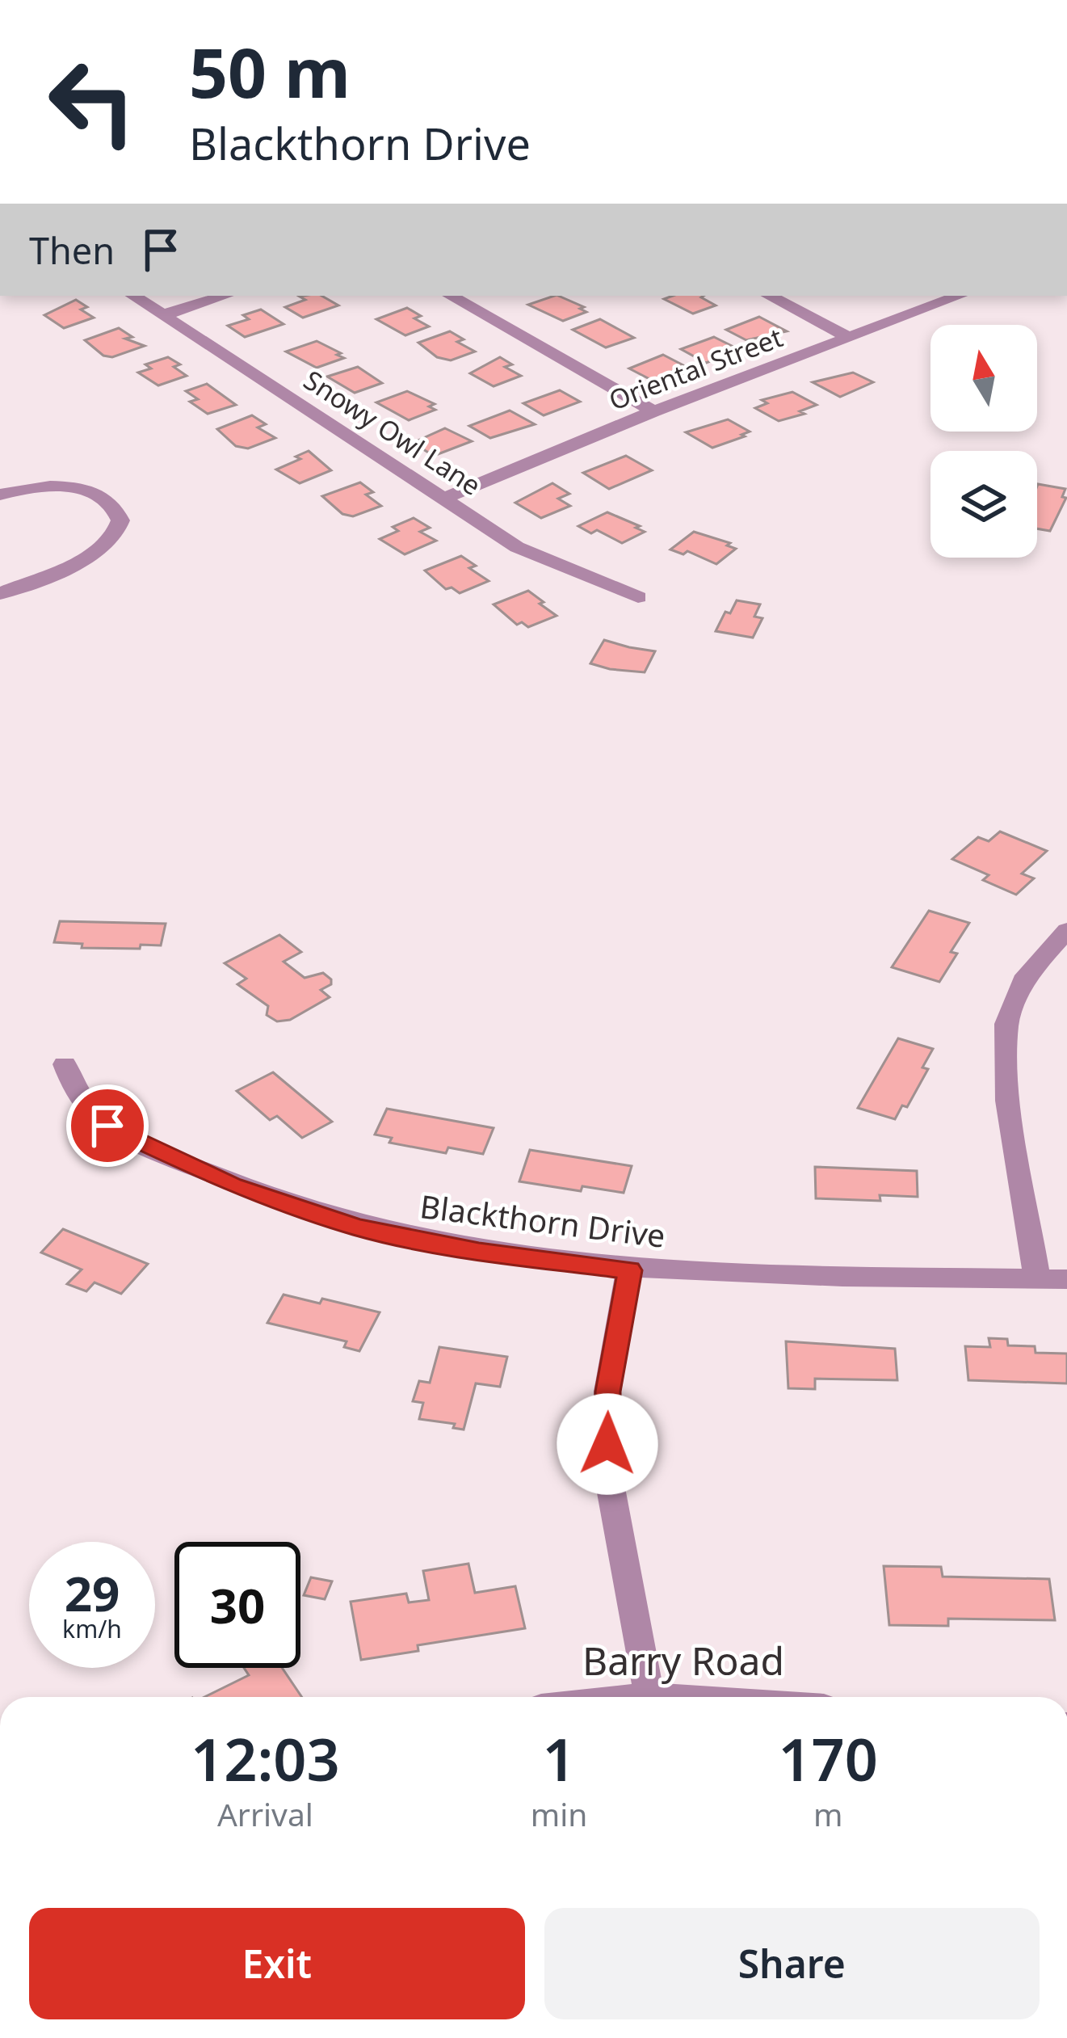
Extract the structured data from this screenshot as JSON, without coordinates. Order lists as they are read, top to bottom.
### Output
{
  "streets": {
    "street": ["Oriental Street", "Snowy Owl Lane", "Blackthorn Drive"]
  },
  "crossings": [
    ["Oriental Street", "Snowy Owl Lane"]
  ],
  "north": "top",
  "page": {
    "turn": ["50 m", "Blackthorn Drive"],
    "then": "Then",
    "speed": "29 km/h",
    "limit": "30",
    "eta": [
      "12:03",
      "Arrival",
      "1",
      "min",
      "170",
      "m"
    ],
    "buttons": ["Exit", "Share"]
  }
}
